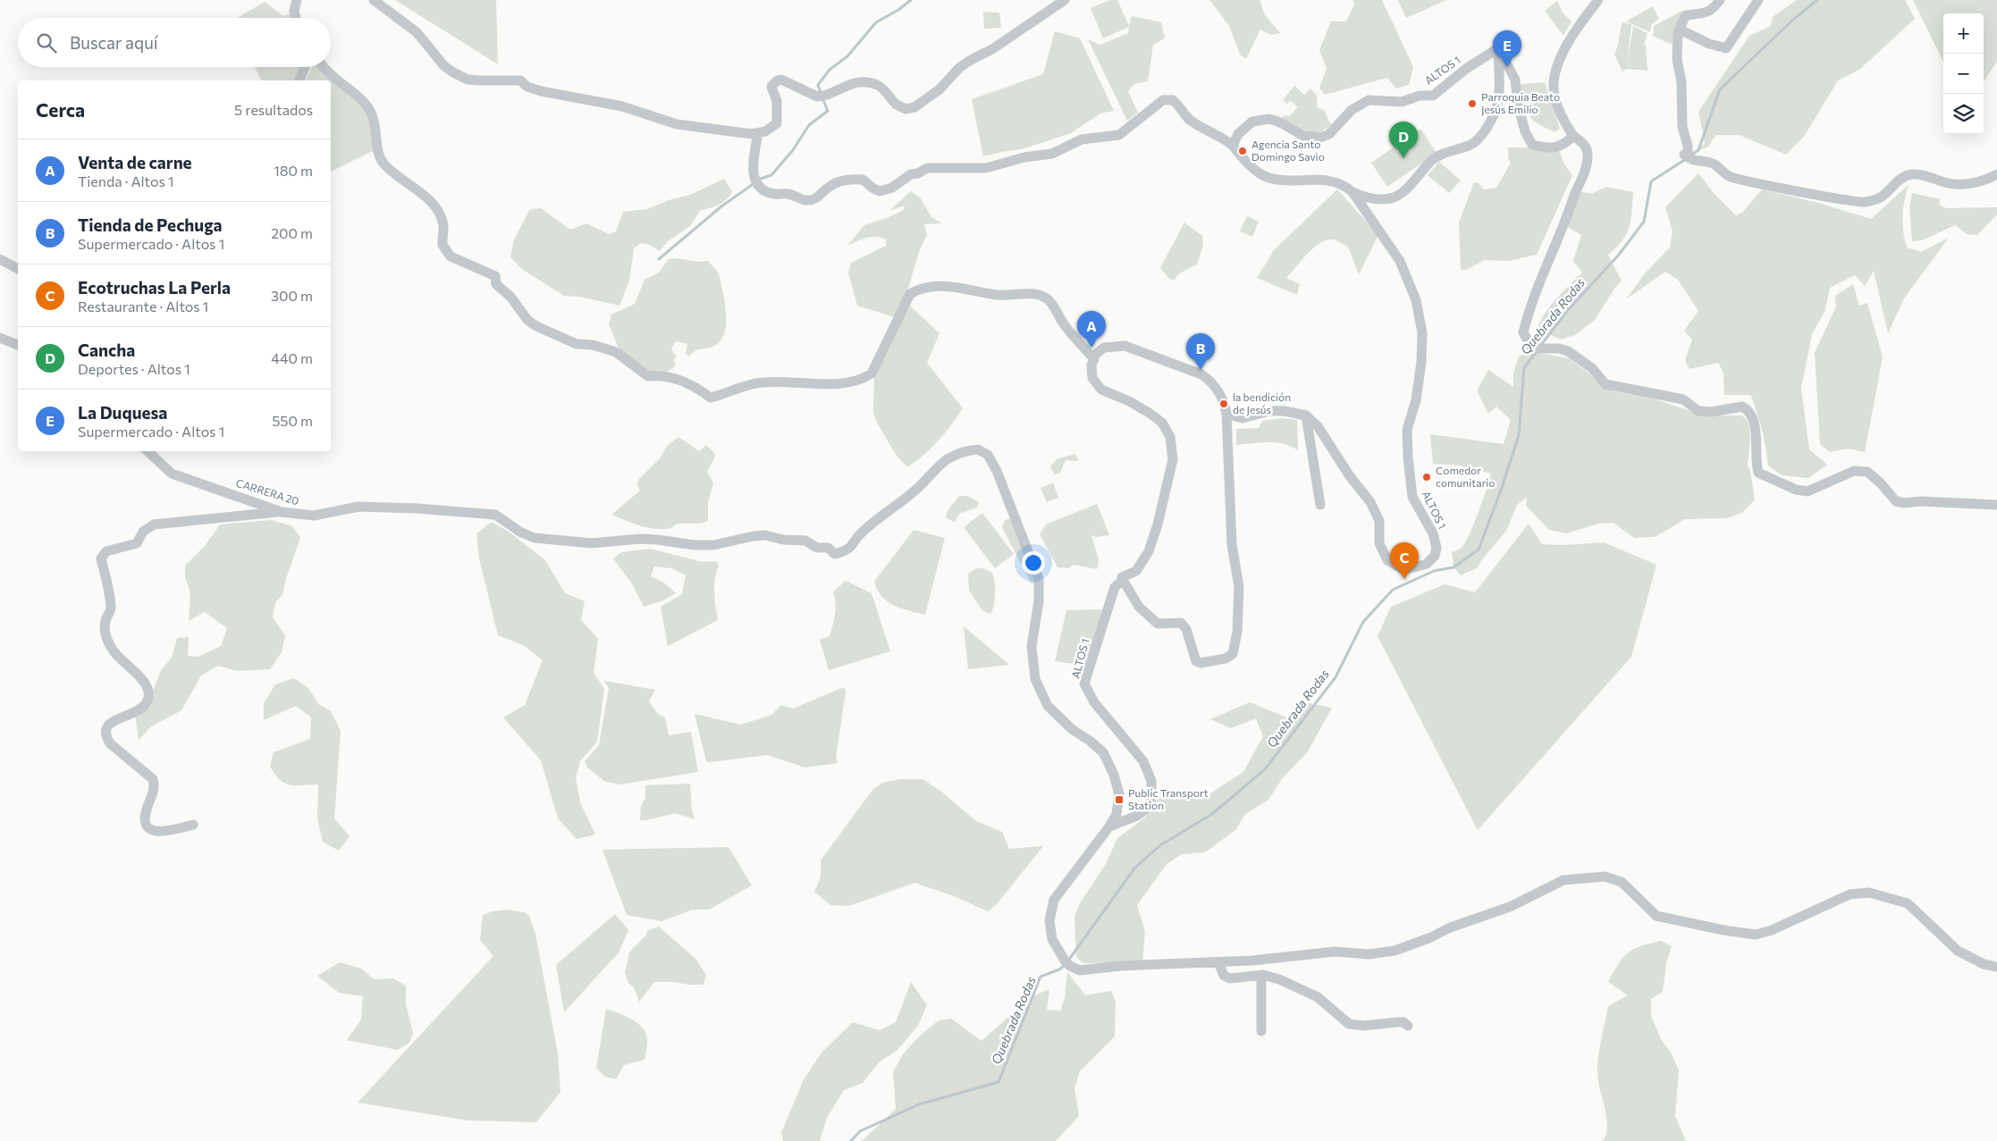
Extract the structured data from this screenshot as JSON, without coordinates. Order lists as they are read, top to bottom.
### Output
{
  "streets": {
    "street": ["ALTOS 1", "CARRERA 20"]
  },
  "crossings": [
    ["ALTOS 1", "CARRERA 20"]
  ],
  "water": ["Quebrada Rodas"],
  "places": {
    "other": [
      "Parroquia Beato Jesús Emilio",
      "Agencia Santo Domingo Savio",
      "la bendición de Jesús",
      "Comedor comunitario"
    ],
    "transit": ["Public Transport Station"]
  },
  "page": {
    "map_buttons": ["+", "−"],
    "search": "Buscar aquí",
    "pins": [
      "E",
      "D",
      "A",
      "B",
      "C"
    ],
    "heading": ["Cerca", "5 resultados"],
    "list": [
      {
        "mark": "A",
        "name": "Venta de carne",
        "note": "Tienda · Altos 1",
        "value": "180 m"
      },
      {
        "mark": "B",
        "name": "Tienda de Pechuga",
        "note": "Supermercado · Altos 1",
        "value": "200 m"
      },
      {
        "mark": "C",
        "name": "Ecotruchas La Perla",
        "note": "Restaurante · Altos 1",
        "value": "300 m"
      },
      {
        "mark": "D",
        "name": "Cancha",
        "note": "Deportes · Altos 1",
        "value": "440 m"
      },
      {
        "mark": "E",
        "name": "La Duquesa",
        "note": "Supermercado · Altos 1",
        "value": "550 m"
      }
    ]
  }
}
